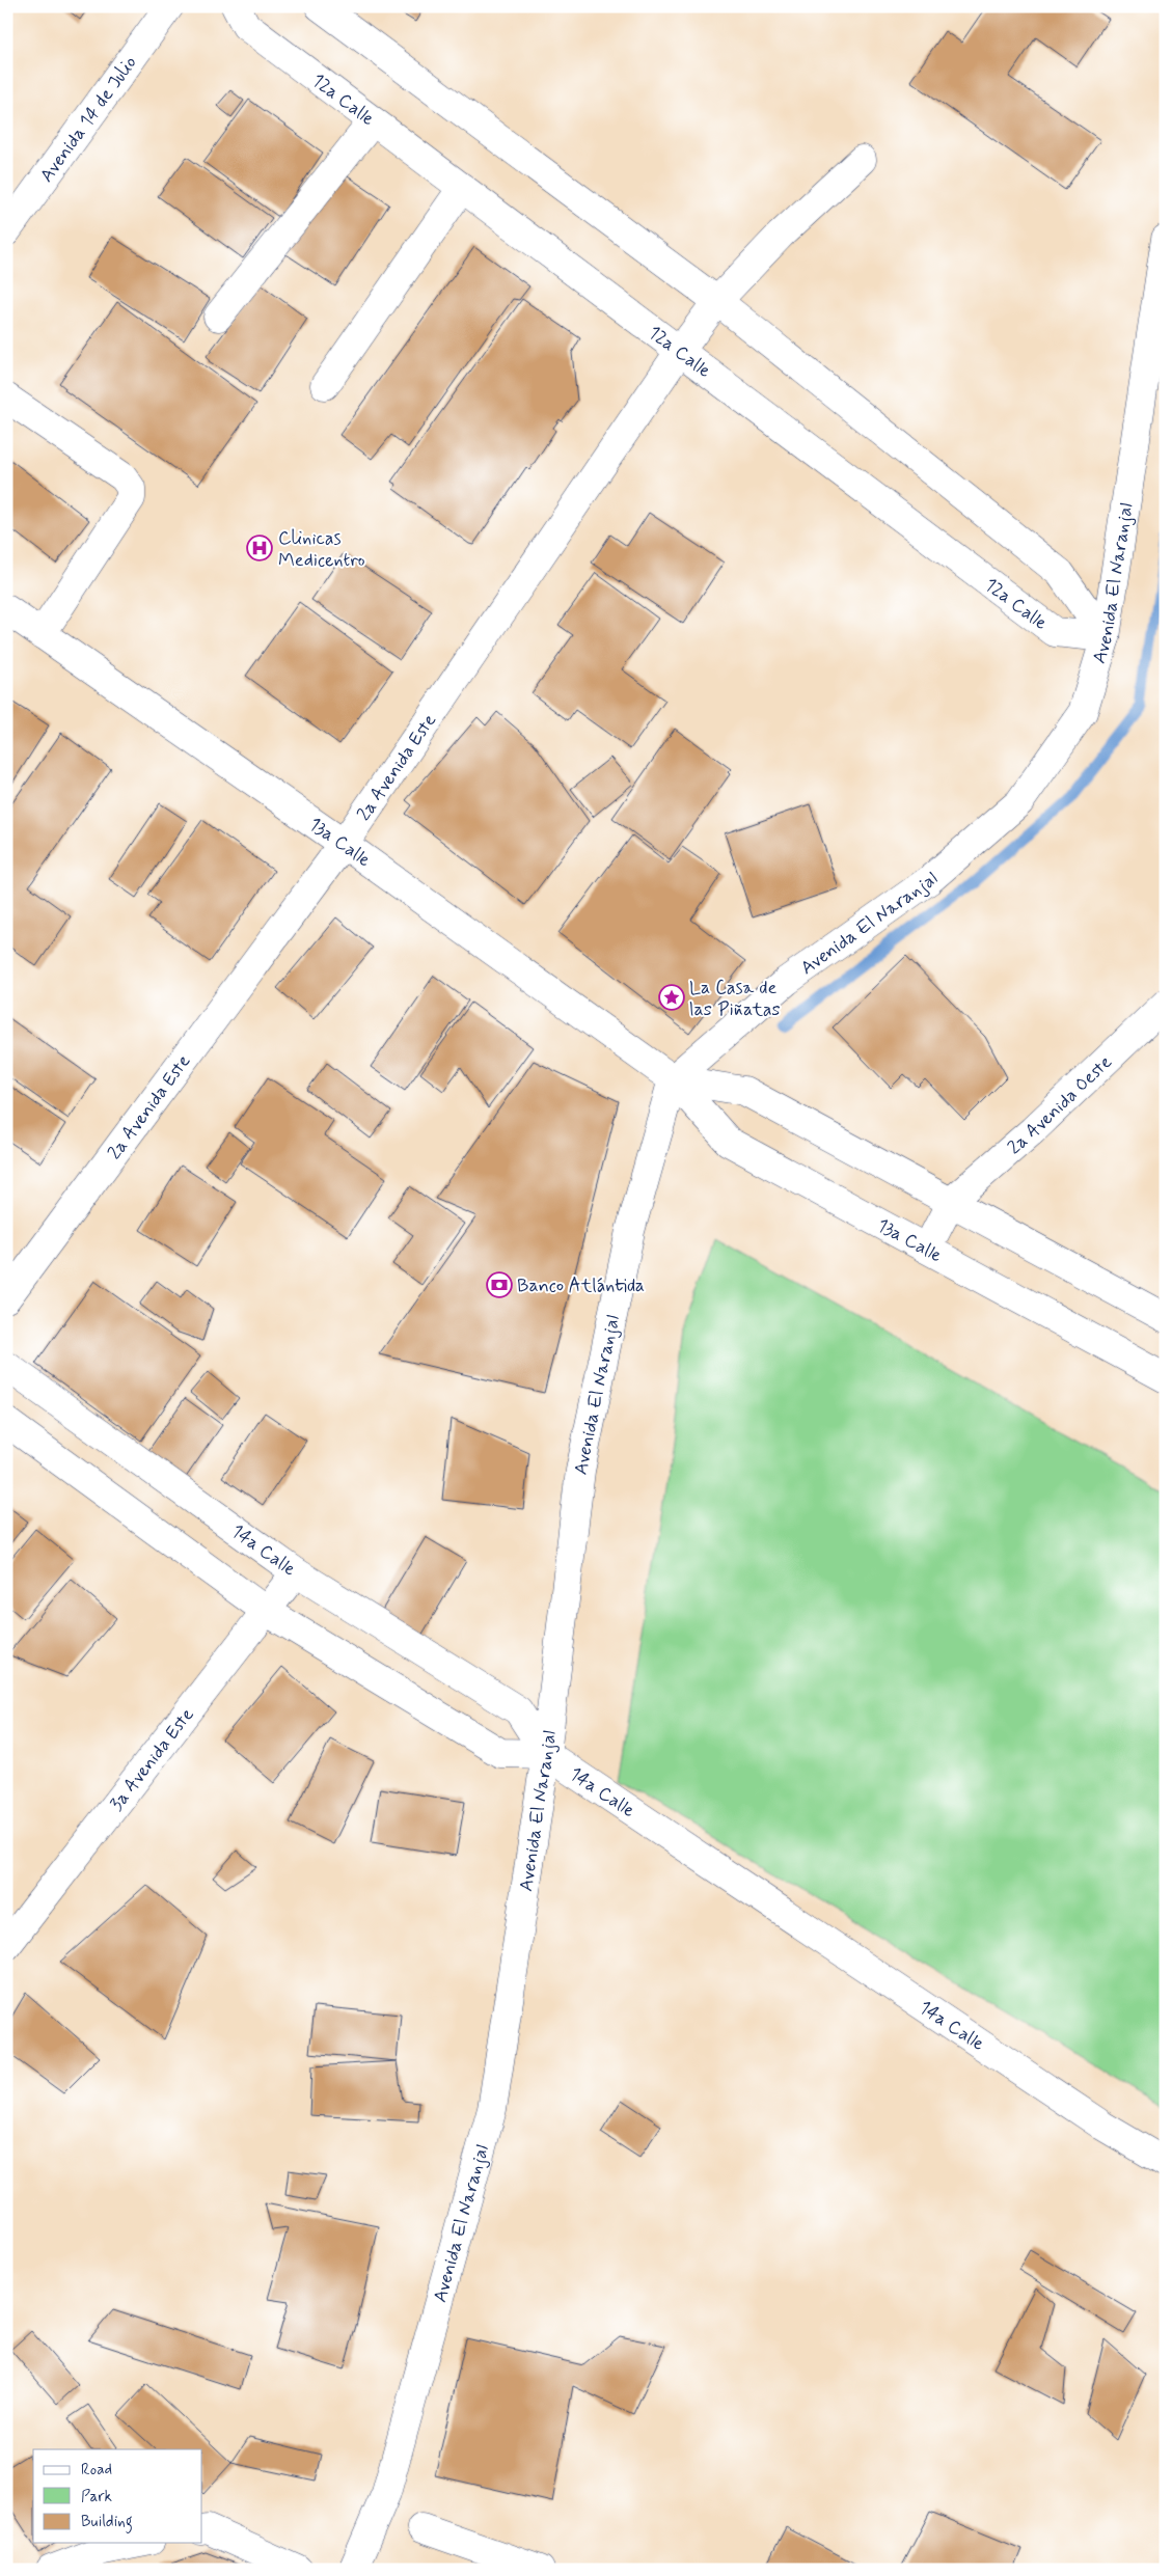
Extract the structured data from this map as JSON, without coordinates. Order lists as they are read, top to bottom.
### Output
{
  "streets": {
    "street": [
      "12a Calle",
      "Avenida 14 de Julio",
      "Avenida El Naranjal",
      "2a Avenida Este",
      "13a Calle",
      "2a Avenida Oeste",
      "14a Calle",
      "3a Avenida Este"
    ]
  },
  "crossings": [
    ["12a Calle", "Avenida El Naranjal"],
    ["12a Calle", "2a Avenida Este"],
    ["Avenida El Naranjal", "13a Calle"],
    ["Avenida El Naranjal", "14a Calle"],
    ["2a Avenida Este", "13a Calle"],
    ["13a Calle", "2a Avenida Oeste"],
    ["14a Calle", "3a Avenida Este"]
  ],
  "places": {
    "hospital": ["Clinicas Medicentro"],
    "place": ["La Casa de las Piñatas"],
    "bank": ["Banco Atlántida"]
  },
  "legend": ["Road", "Park", "Building"]
}
